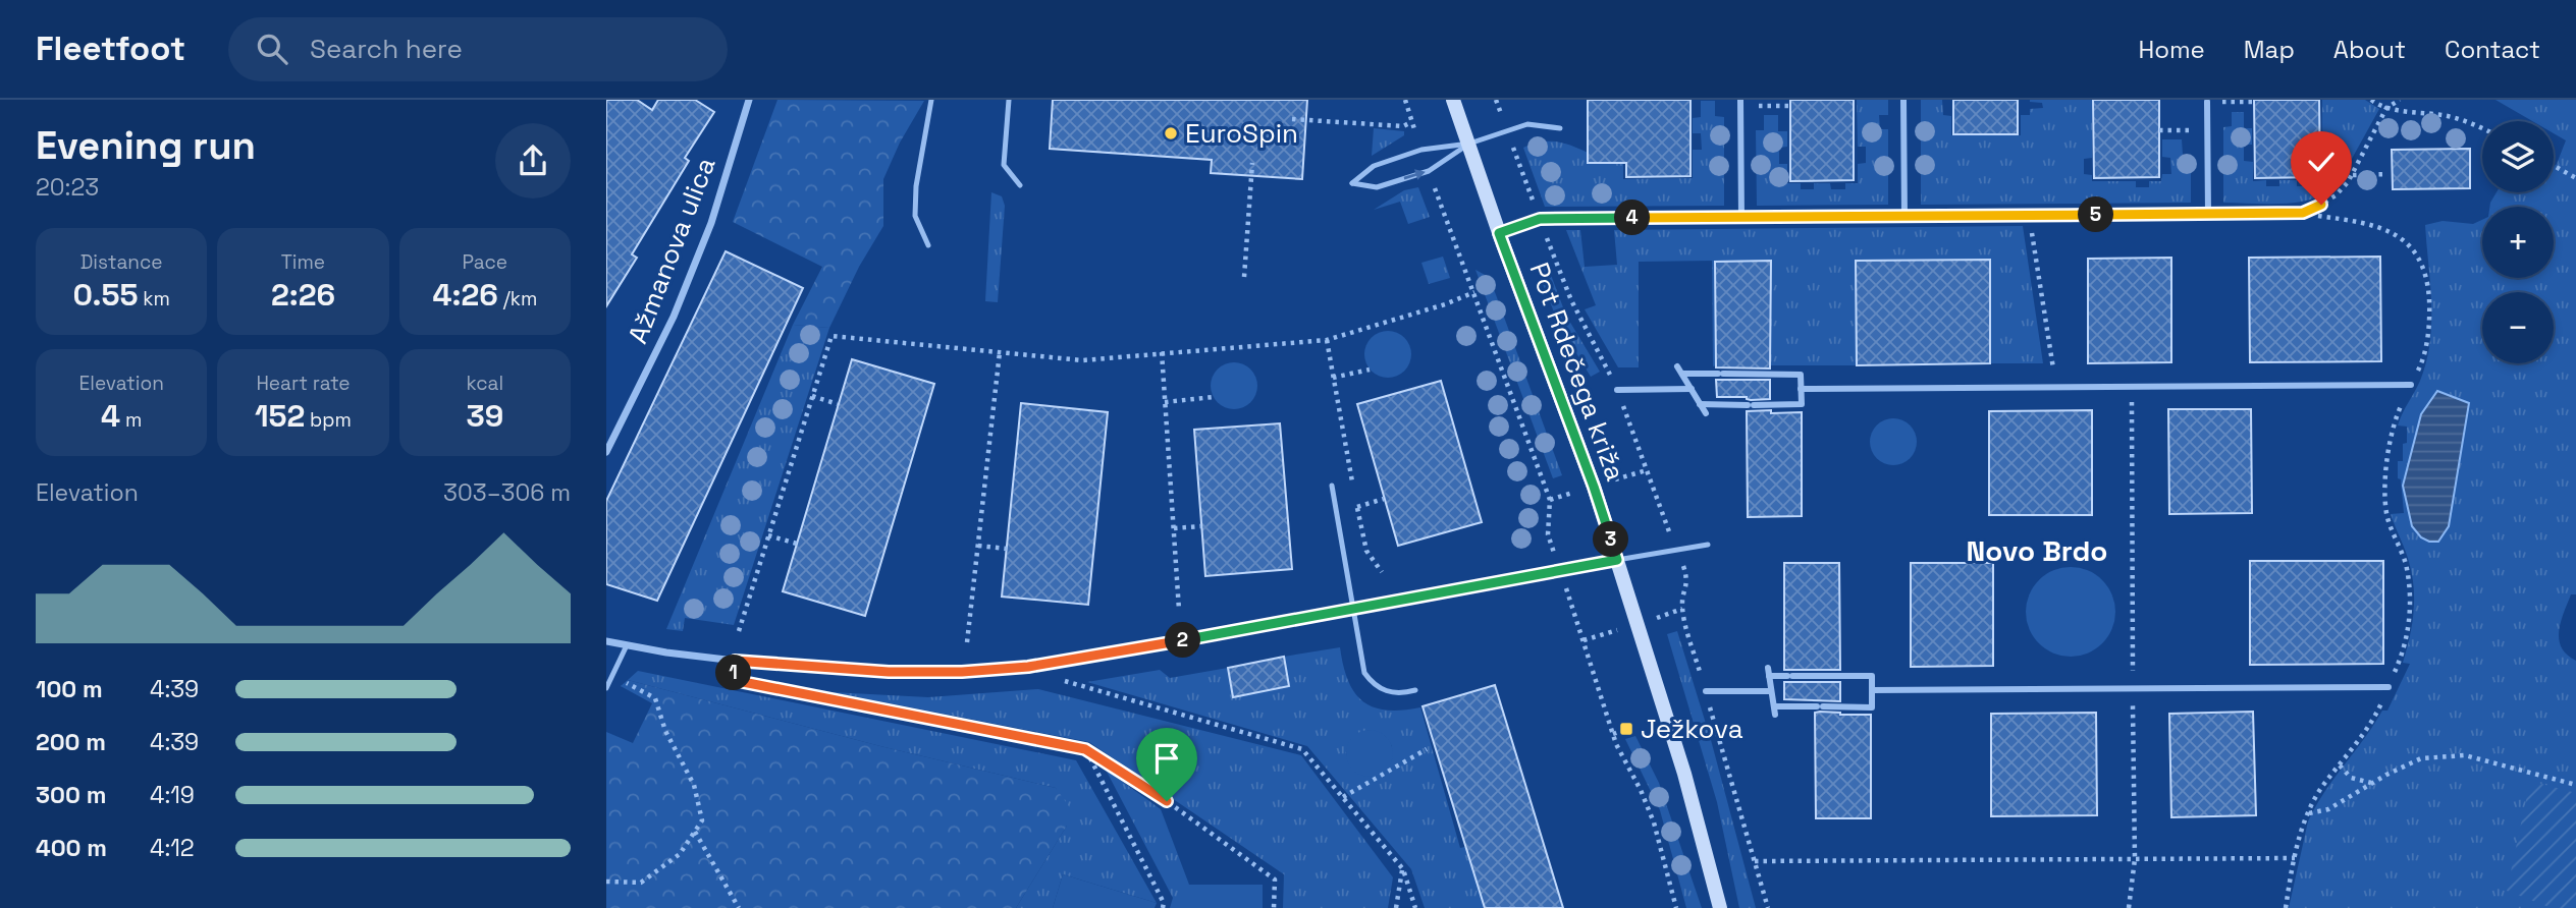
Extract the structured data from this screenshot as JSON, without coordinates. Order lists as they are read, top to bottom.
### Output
{
  "streets": {
    "main road": ["Pot Rdečega križa"],
    "street": ["Ažmanova ulica"]
  },
  "districts": ["Novo Brdo"],
  "places": {
    "other": ["EuroSpin"],
    "transit": ["Ježkova"]
  },
  "page": {
    "header": "Fleetfoot",
    "search": "Search here",
    "nav": [
      "Home",
      "Map",
      "About",
      "Contact"
    ],
    "heading": ["Evening run", "20:23"],
    "map_buttons": ["+", "−"],
    "pins": [
      "5",
      "4",
      "3",
      "2",
      "1"
    ],
    "stats": [
      ["Distance", "0.55 km"],
      ["Time", "2:26"],
      ["Pace", "4:26 /km"],
      ["Elevation", "4 m"],
      ["Heart rate", "152 bpm"],
      ["kcal", "39"]
    ],
    "chart": ["Elevation", "303–306 m"],
    "list": [
      {
        "name": "100 m",
        "note": "4:39"
      },
      {
        "name": "200 m",
        "note": "4:39"
      },
      {
        "name": "300 m",
        "note": "4:19"
      },
      {
        "name": "400 m",
        "note": "4:12"
      }
    ]
  }
}
